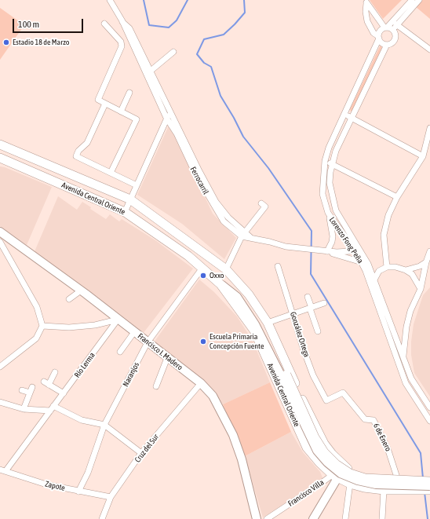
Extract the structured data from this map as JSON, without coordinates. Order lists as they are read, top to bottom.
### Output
{
  "streets": {
    "main road": ["Avenida Central Oriente"],
    "street": [
      "Ferrocarril",
      "Lorenzo Fong Peña",
      "González Ortega",
      "Francisco I. Madero",
      "Río Lerma",
      "Naranjos",
      "6 de Enero",
      "Cruz del Sur",
      "Zapote",
      "Francisco Villa"
    ]
  },
  "crossings": [
    ["Ferrocarril", "Lorenzo Fong Peña"],
    ["Avenida Central Oriente", "Naranjos"],
    ["Avenida Central Oriente", "6 de Enero"],
    ["Avenida Central Oriente", "Francisco Villa"],
    ["González Ortega", "6 de Enero"],
    ["Francisco I. Madero", "Río Lerma"],
    ["Francisco I. Madero", "Naranjos"],
    ["Francisco I. Madero", "Cruz del Sur"],
    ["Río Lerma", "Zapote"],
    ["Naranjos", "Zapote"],
    ["Cruz del Sur", "Zapote"]
  ],
  "places": ["Estadio 18 de Marzo", "Oxxo", "Escuela Primaria Concepción Fuente"],
  "scale_bar": "100 m"
}
